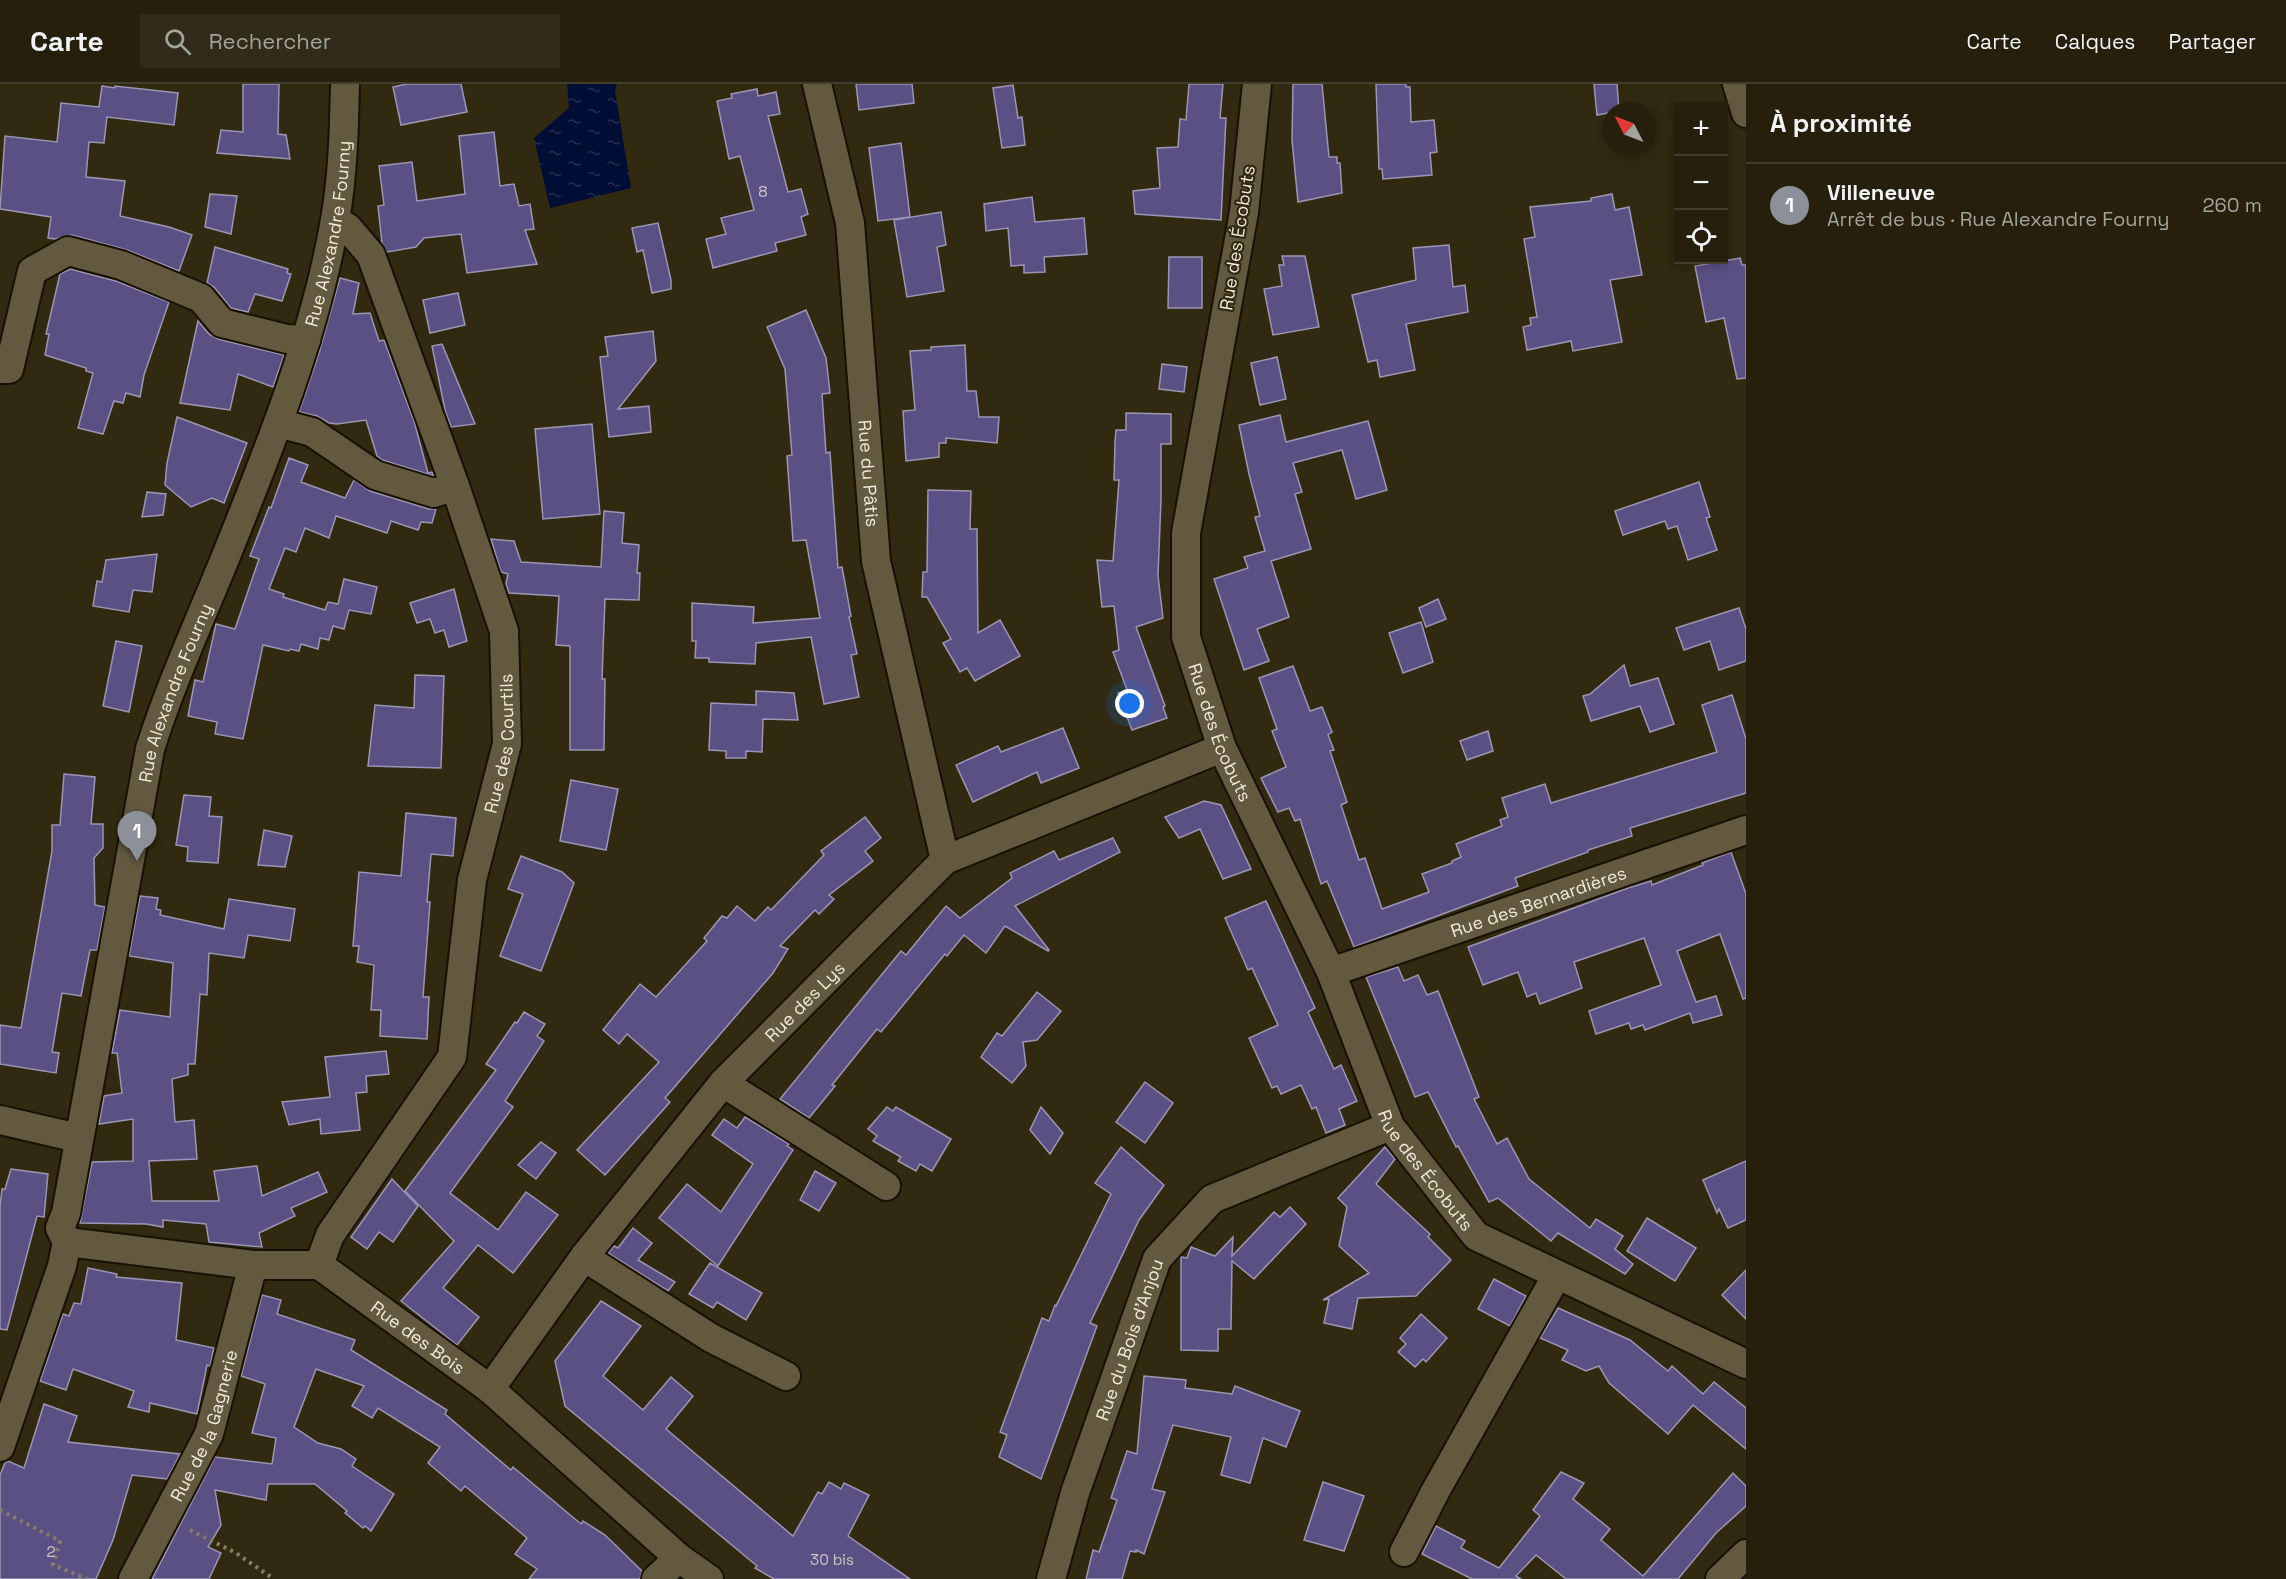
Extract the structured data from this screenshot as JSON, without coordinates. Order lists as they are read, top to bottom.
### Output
{
  "streets": {
    "street": [
      "Rue Alexandre Fourny",
      "Rue des Écobuts",
      "Rue du Pâtis",
      "Rue des Courtils",
      "Rue des Bernardières",
      "Rue des Lys",
      "Rue des Bois",
      "Rue du Bois d'Anjou",
      "Rue de la Gagnerie"
    ]
  },
  "crossings": [
    ["Rue Alexandre Fourny", "Rue des Courtils"],
    ["Rue des Écobuts", "Rue des Bernardières"],
    ["Rue des Écobuts", "Rue des Lys"],
    ["Rue des Écobuts", "Rue du Bois d'Anjou"],
    ["Rue du Pâtis", "Rue des Lys"],
    ["Rue des Courtils", "Rue des Bois"],
    ["Rue des Lys", "Rue des Bois"]
  ],
  "house_numbers": ["8", "2", "30 bis"],
  "north": "top left",
  "page": {
    "header": "Carte",
    "search": "Rechercher",
    "nav": ["Carte", "Calques", "Partager"],
    "heading": "À proximité",
    "map_buttons": ["+", "−"],
    "list": [
      {
        "mark": "1",
        "name": "Villeneuve",
        "note": "Arrêt de bus · Rue Alexandre Fourny",
        "value": "260 m"
      }
    ],
    "pins": "1"
  }
}
